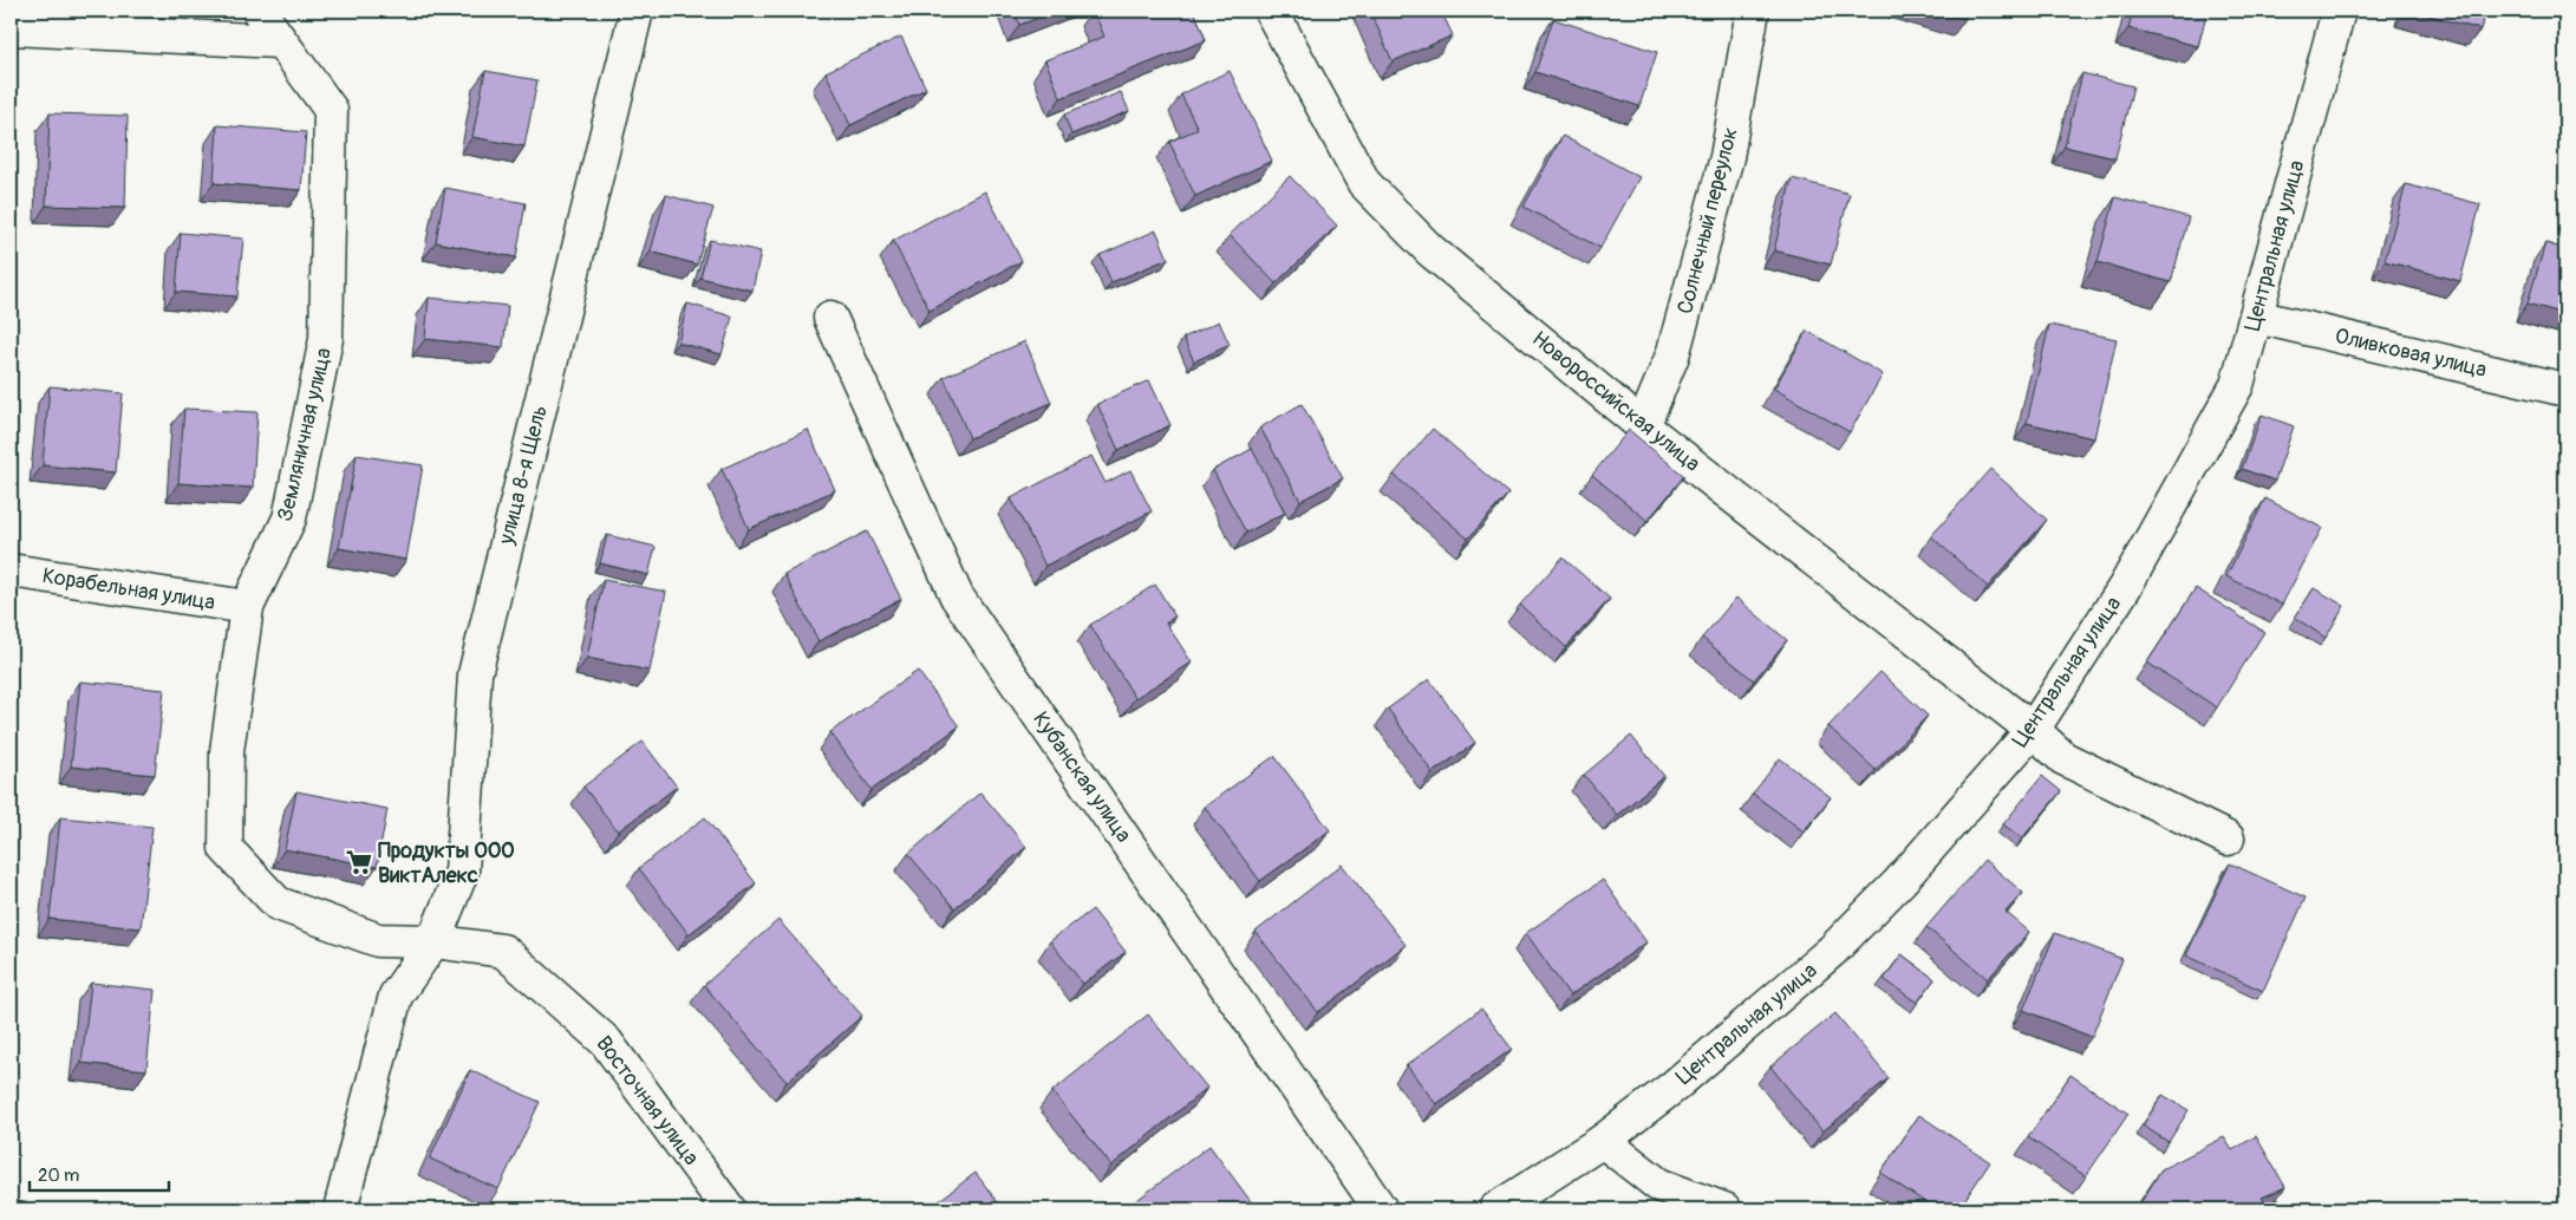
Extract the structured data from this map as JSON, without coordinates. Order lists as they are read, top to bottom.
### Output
{
  "streets": {
    "street": [
      "Солнечный переулок",
      "Центральная улица",
      "Оливковая улица",
      "Новороссийская улица",
      "Земляничная улица",
      "улица 8-я Щель",
      "Корабельная улица",
      "Кубанская улица",
      "Восточная улица"
    ]
  },
  "crossings": [
    ["Солнечный переулок", "Новороссийская улица"],
    ["Центральная улица", "Оливковая улица"],
    ["Центральная улица", "Новороссийская улица"],
    ["Земляничная улица", "улица 8-я Щель"],
    ["Земляничная улица", "Корабельная улица"],
    ["Земляничная улица", "Восточная улица"],
    ["улица 8-я Щель", "Восточная улица"]
  ],
  "places": {
    "supermarket": ["Продукты ООО ВиктАлекс"]
  },
  "scale_bar": "20 m"
}
